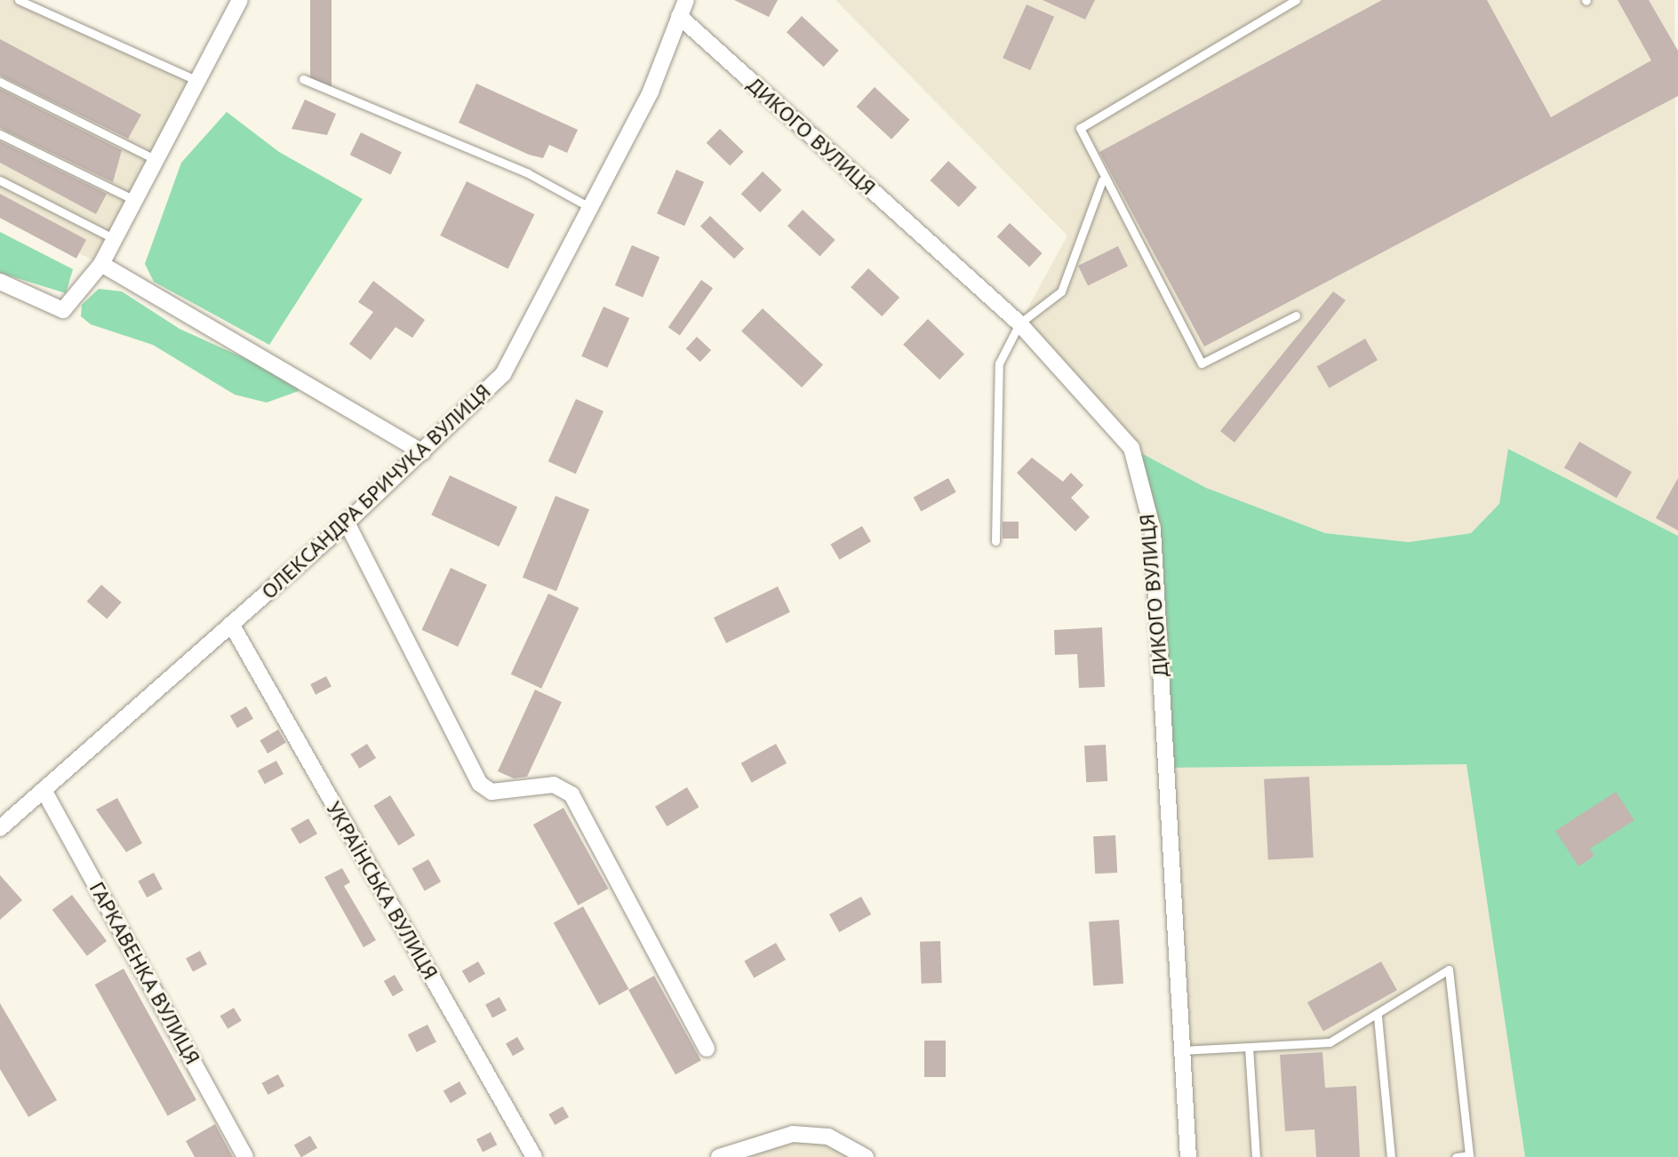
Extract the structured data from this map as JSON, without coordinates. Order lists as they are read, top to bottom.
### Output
{
  "streets": {
    "street": [
      "ДИКОГО ВУЛИЦЯ",
      "ОЛЕКСАНДРА БРИЧУКА ВУЛИЦЯ",
      "УКРАЇНСЬКА ВУЛИЦЯ",
      "ГАРКАВЕНКА ВУЛИЦЯ"
    ]
  },
  "crossings": [
    ["ДИКОГО ВУЛИЦЯ", "ОЛЕКСАНДРА БРИЧУКА ВУЛИЦЯ"],
    ["ОЛЕКСАНДРА БРИЧУКА ВУЛИЦЯ", "УКРАЇНСЬКА ВУЛИЦЯ"],
    ["ОЛЕКСАНДРА БРИЧУКА ВУЛИЦЯ", "ГАРКАВЕНКА ВУЛИЦЯ"]
  ]
}
